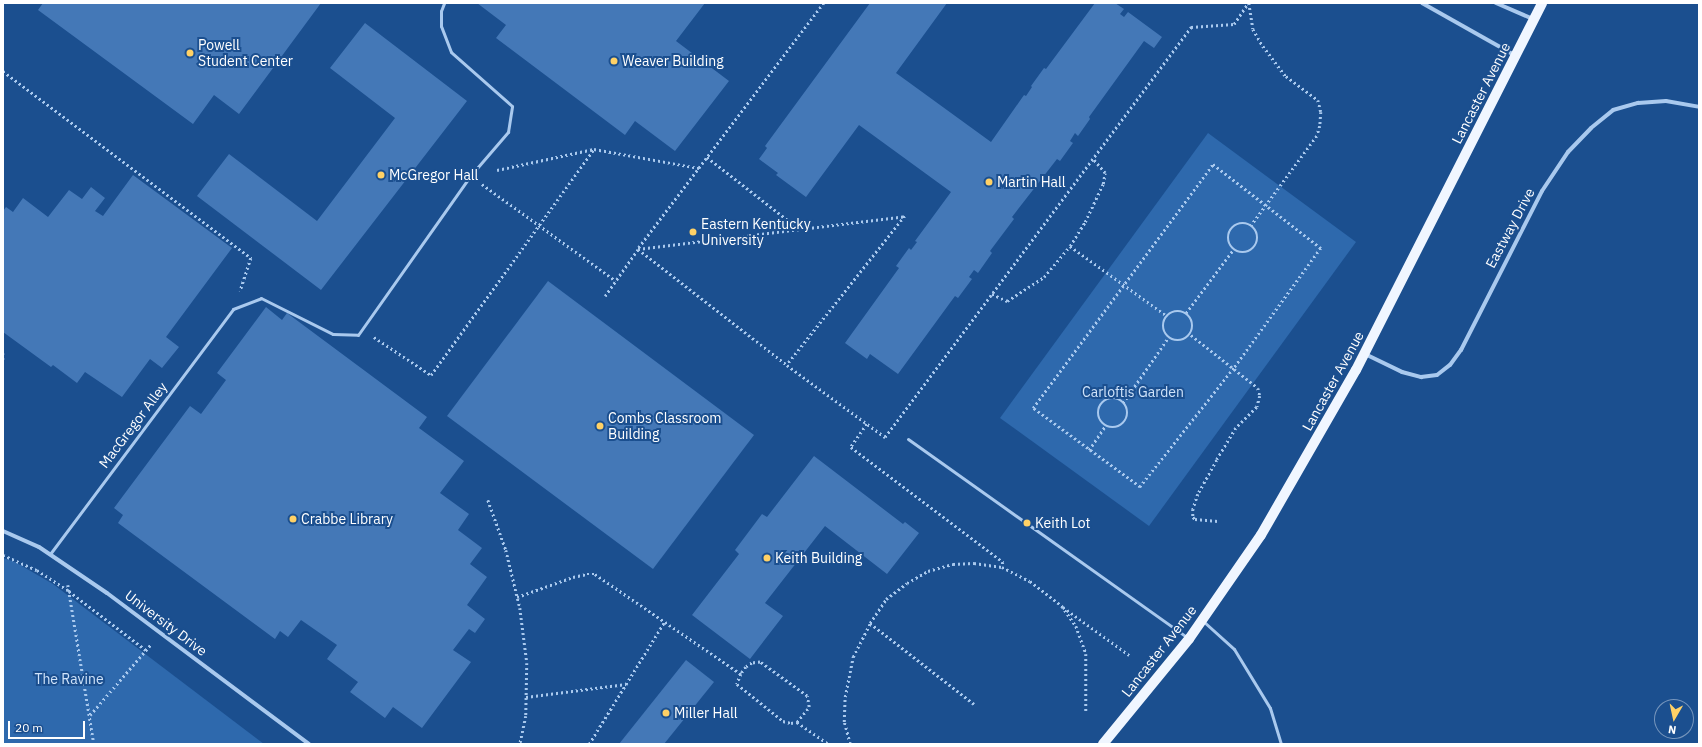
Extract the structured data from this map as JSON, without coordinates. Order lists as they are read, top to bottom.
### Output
{
  "streets": {
    "main road": ["Lancaster Avenue"],
    "street": ["Eastway Drive", "University Drive"],
    "lane": ["MacGregor Alley"]
  },
  "crossings": [
    ["Lancaster Avenue", "Eastway Drive"],
    ["MacGregor Alley", "University Drive"]
  ],
  "parks": ["Carloftis Garden", "The Ravine"],
  "places": [
    "Powell Student Center",
    "Weaver Building",
    "McGregor Hall",
    "Martin Hall",
    "Eastern Kentucky University",
    "Combs Classroom Building",
    "Crabbe Library",
    "Keith Lot",
    "Keith Building",
    "Miller Hall"
  ],
  "scale_bar": "20 m",
  "north": "bottom"
}
